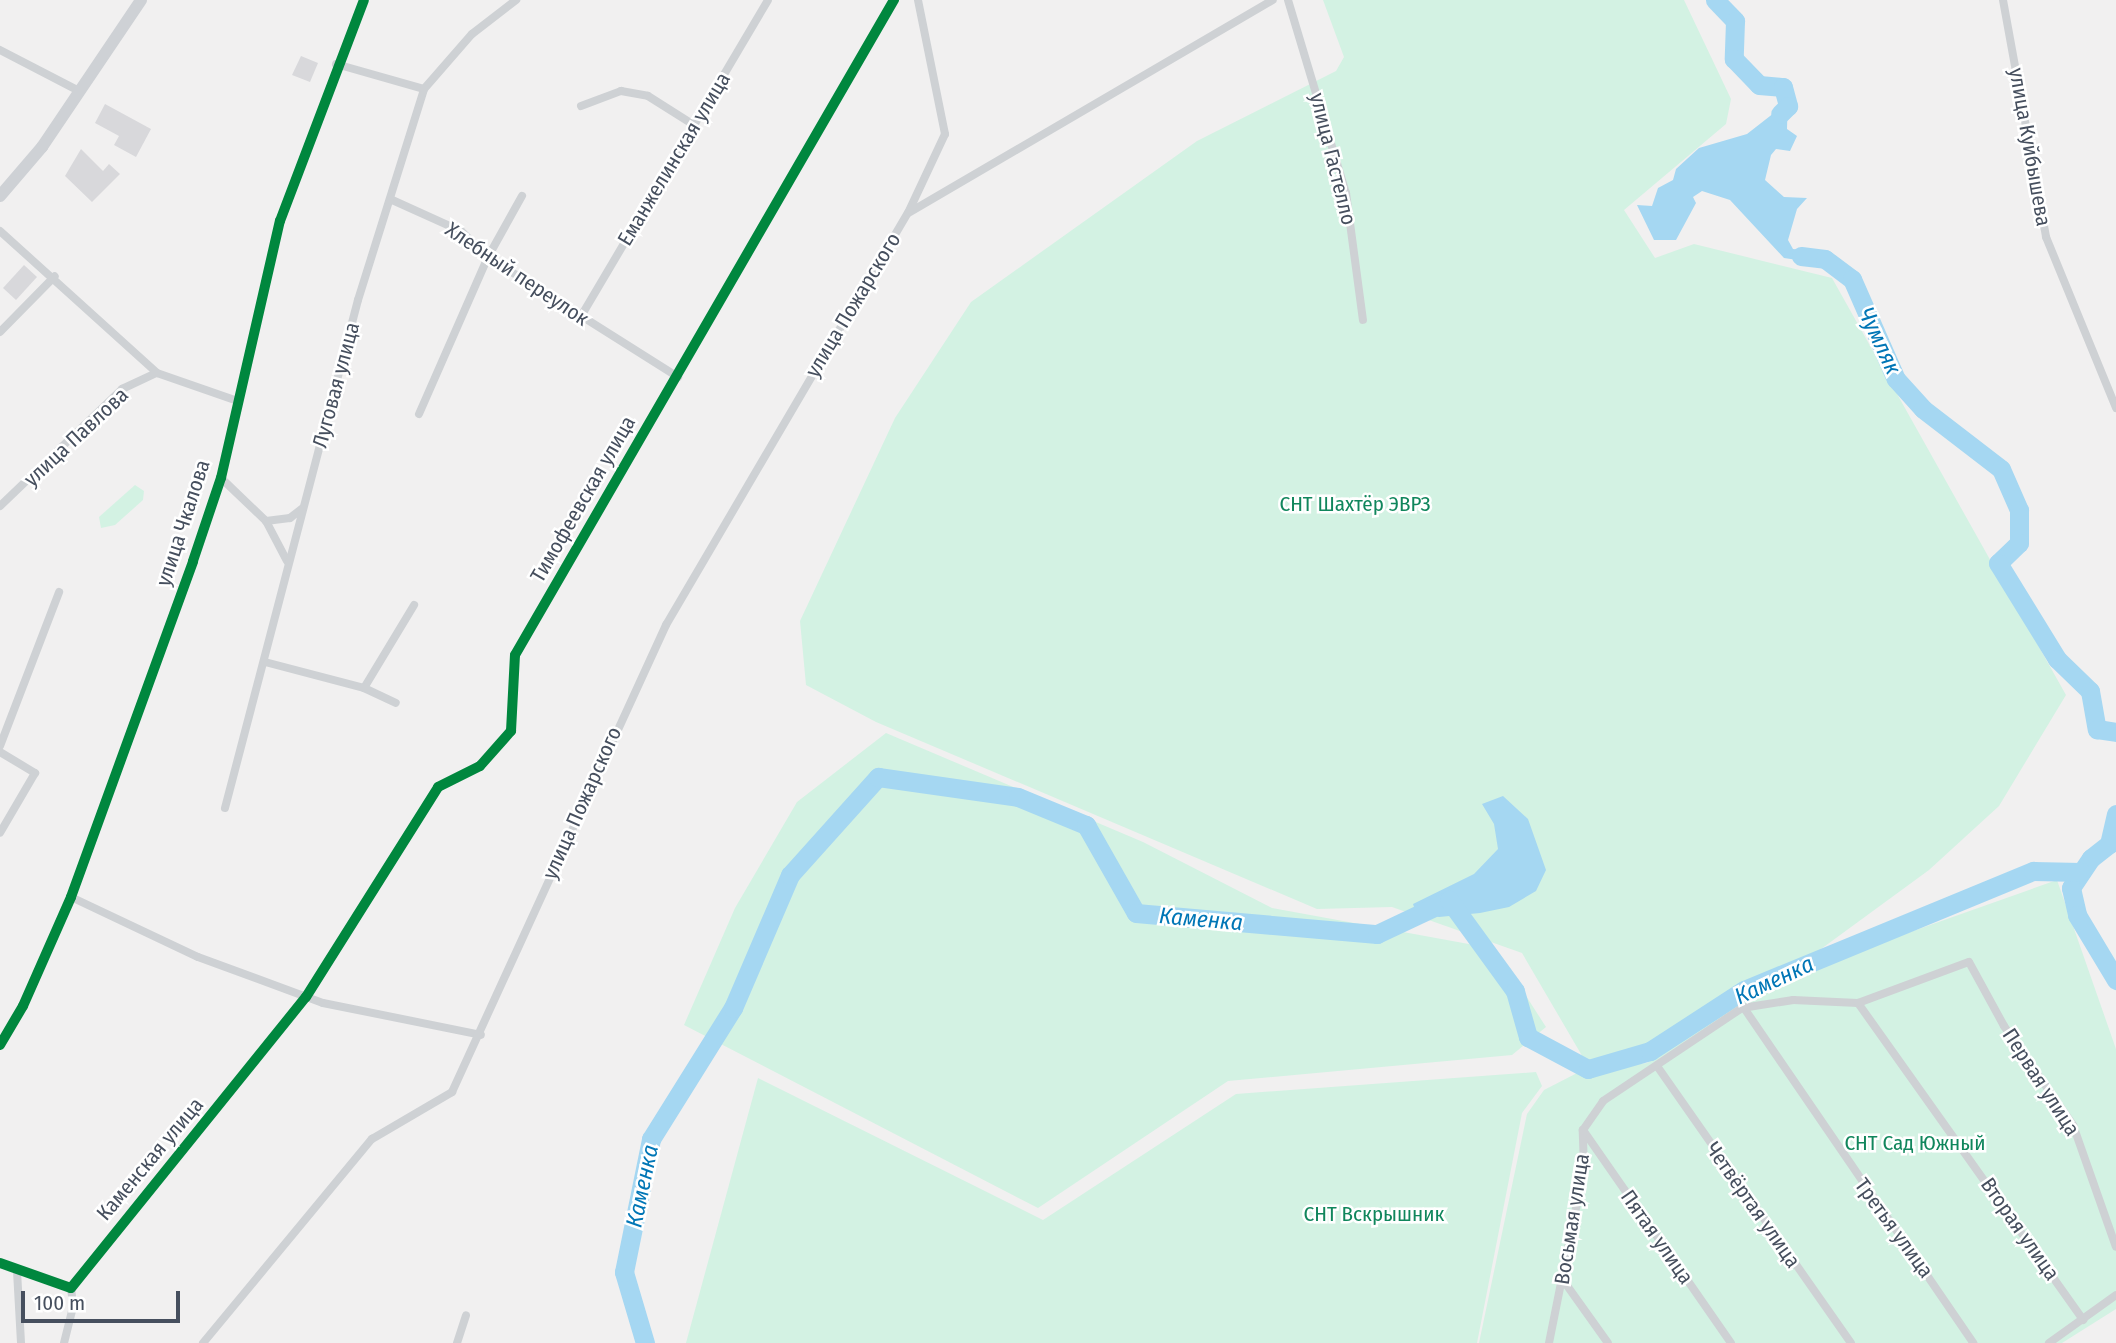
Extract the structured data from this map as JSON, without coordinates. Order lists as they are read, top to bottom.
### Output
{
  "streets": {
    "street": [
      "улица Куйбышева",
      "Еманжелинская улица",
      "улица Гастелло",
      "Хлебный переулок",
      "улица Пожарского",
      "Луговая улица",
      "улица Павлова",
      "Тимофеевская улица",
      "улица Чкалова",
      "Первая улица",
      "Каменская улица",
      "Четвёртая улица",
      "Восьмая улица",
      "Третья улица",
      "Вторая улица",
      "Пятая улица"
    ]
  },
  "crossings": [
    ["Еманжелинская улица", "Хлебный переулок"],
    ["Хлебный переулок", "Луговая улица"],
    ["Хлебный переулок", "Тимофеевская улица"],
    ["Тимофеевская улица", "Каменская улица"],
    ["Первая улица", "Вторая улица"],
    ["Четвёртая улица", "Восьмая улица"],
    ["Восьмая улица", "Пятая улица"]
  ],
  "water": ["Чумляк", "Каменка"],
  "parks": ["СНТ Шахтёр ЭВРЗ", "СНТ Сад Южный", "СНТ Вскрышник"],
  "scale_bar": "100 m"
}
